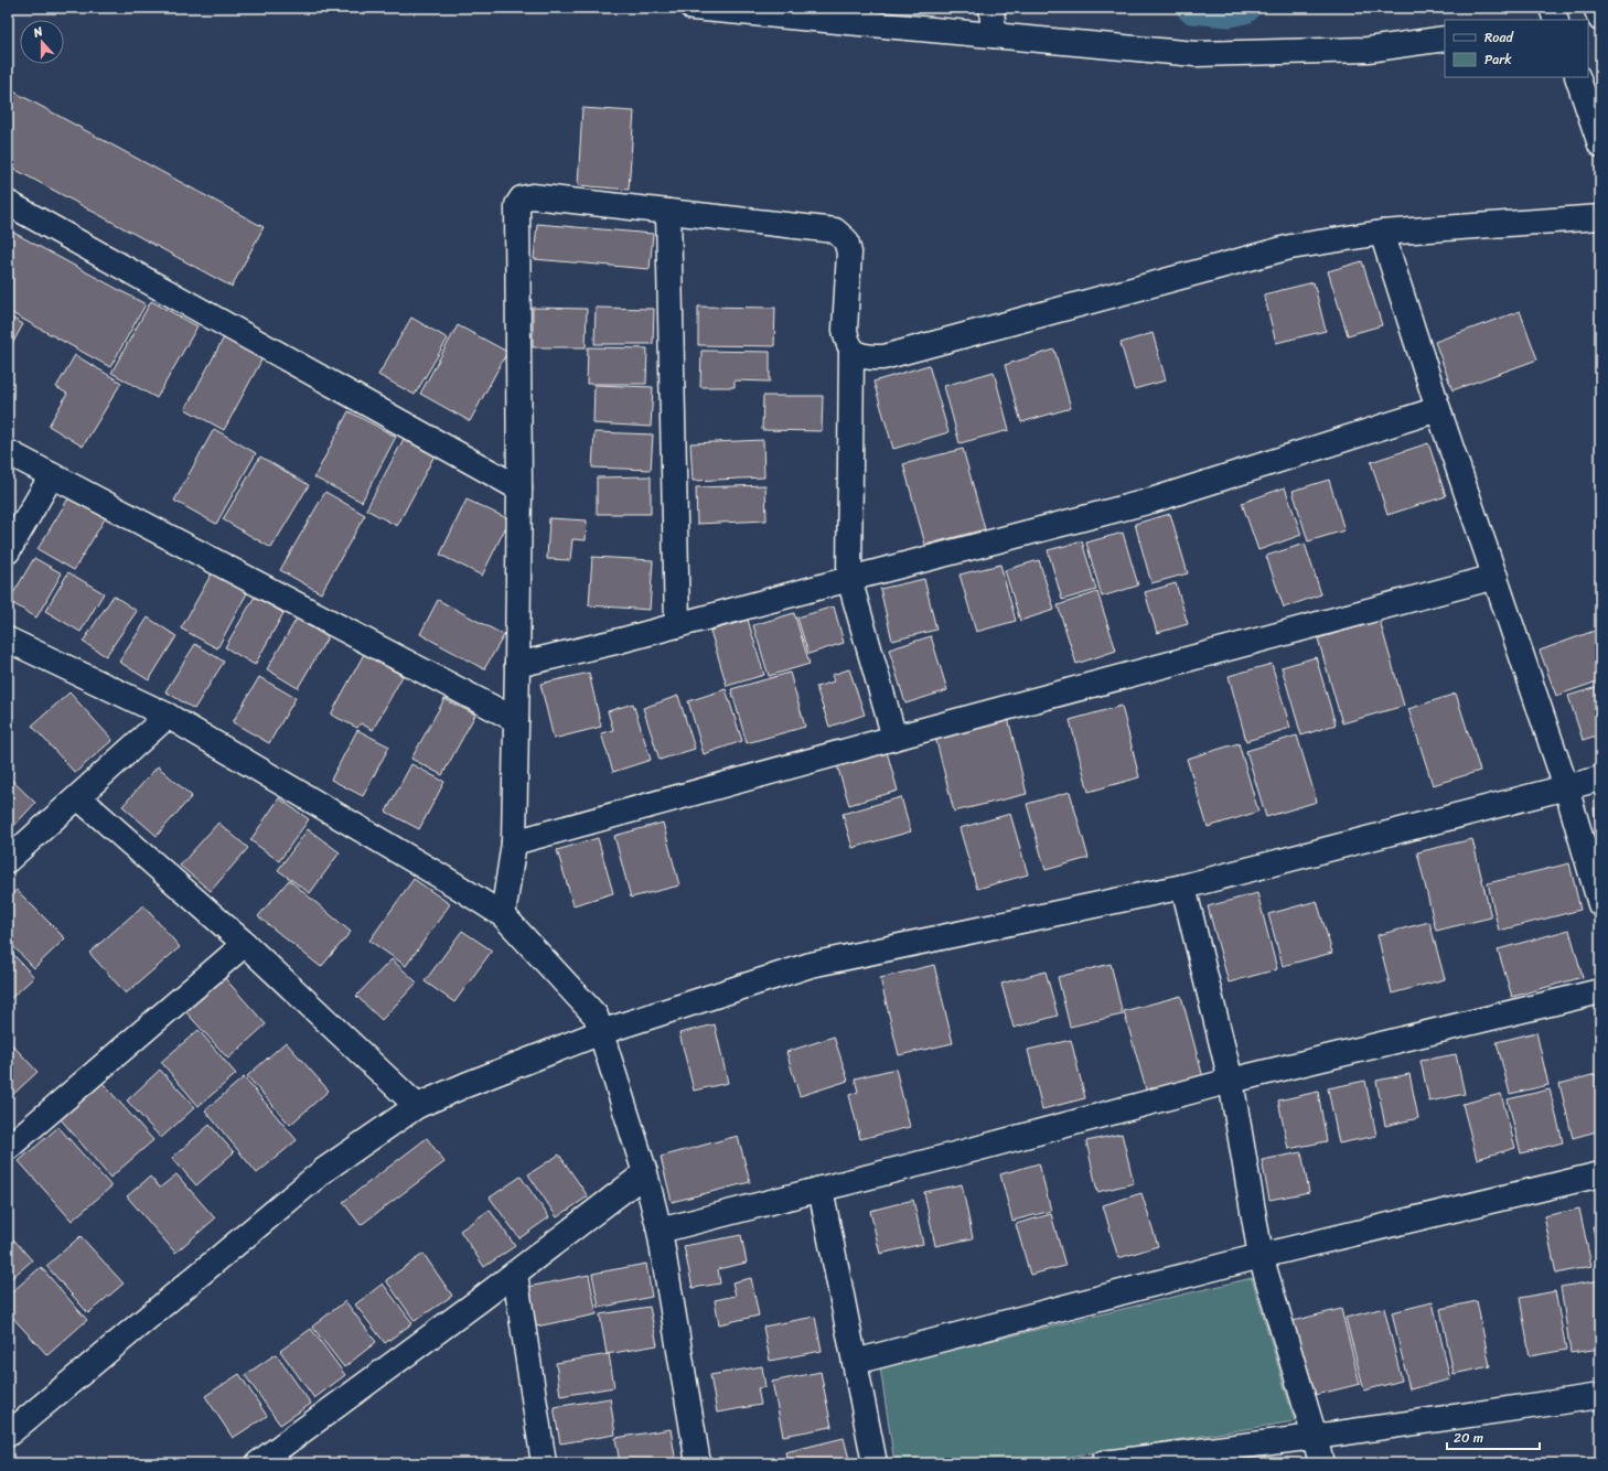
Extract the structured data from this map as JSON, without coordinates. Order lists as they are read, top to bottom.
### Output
{
  "legend": ["Road", "Park"],
  "scale_bar": "20 m",
  "north": "top"
}
